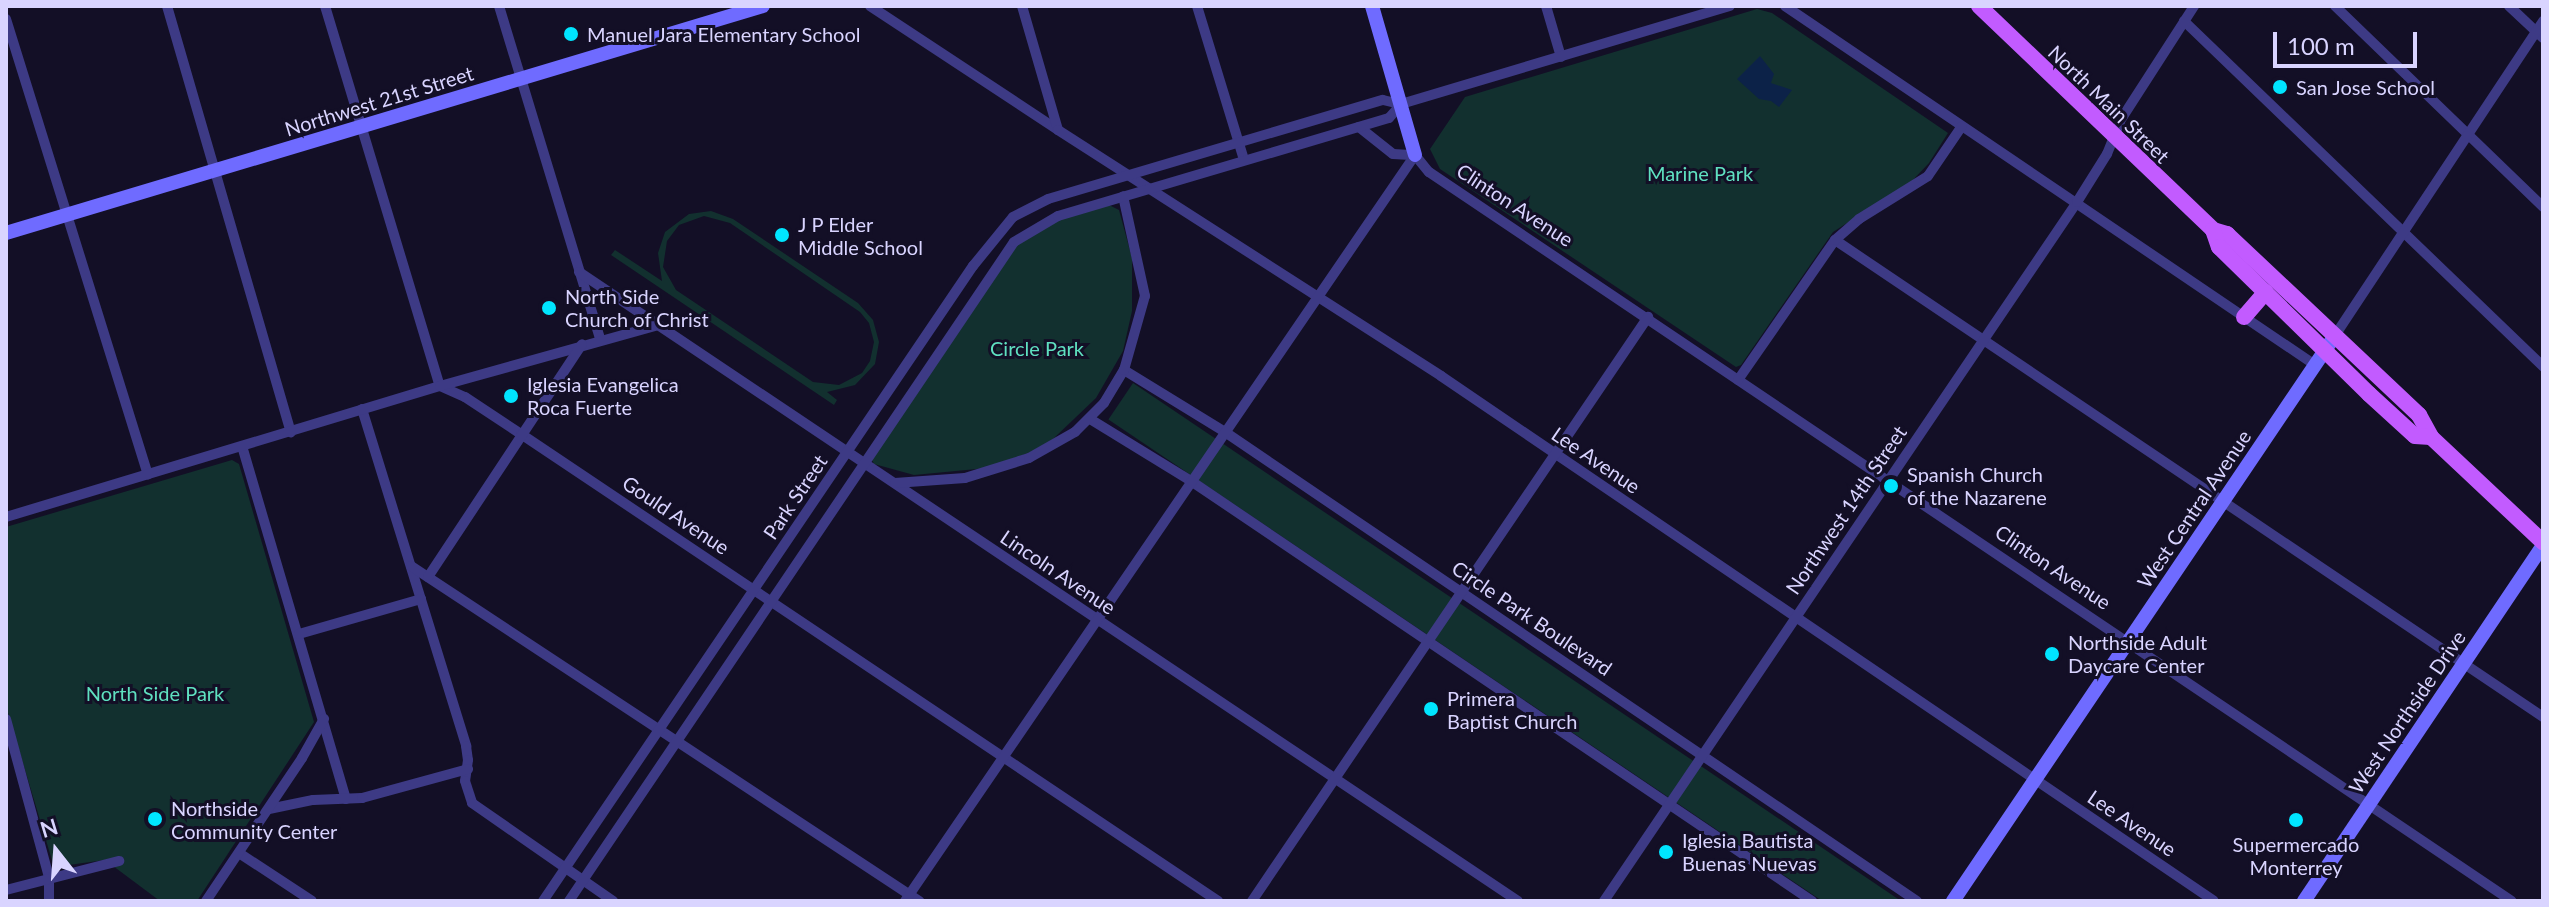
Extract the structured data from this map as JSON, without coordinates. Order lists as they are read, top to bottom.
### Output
{
  "streets": {
    "main road": ["North Main Street"],
    "street": [
      "Northwest 21st Street",
      "Clinton Avenue",
      "Lee Avenue",
      "Park Street",
      "West Central Avenue",
      "Northwest 14th Street",
      "Gould Avenue",
      "Lincoln Avenue",
      "Circle Park Boulevard",
      "West Northside Drive"
    ]
  },
  "crossings": [
    ["North Main Street", "West Central Avenue"],
    ["North Main Street", "Northwest 14th Street"],
    ["North Main Street", "West Northside Drive"],
    ["Clinton Avenue", "Park Street"],
    ["Clinton Avenue", "West Central Avenue"],
    ["Clinton Avenue", "Northwest 14th Street"],
    ["Clinton Avenue", "West Northside Drive"],
    ["Lee Avenue", "Park Street"],
    ["Lee Avenue", "West Central Avenue"],
    ["Lee Avenue", "Northwest 14th Street"],
    ["Park Street", "Gould Avenue"],
    ["Park Street", "Lincoln Avenue"],
    ["Northwest 14th Street", "Circle Park Boulevard"]
  ],
  "parks": ["Marine Park", "Circle Park", "North Side Park"],
  "places": [
    "Manuel Jara Elementary School",
    "San Jose School",
    "J P Elder Middle School",
    "North Side Church of Christ",
    "Iglesia Evangelica Roca Fuerte",
    "Spanish Church of the Nazarene",
    "Northside Adult Daycare Center",
    "Primera Baptist Church",
    "Northside Community Center",
    "Supermercado Monterrey",
    "Iglesia Bautista Buenas Nuevas"
  ],
  "scale_bar": "100 m",
  "north": "top"
}
